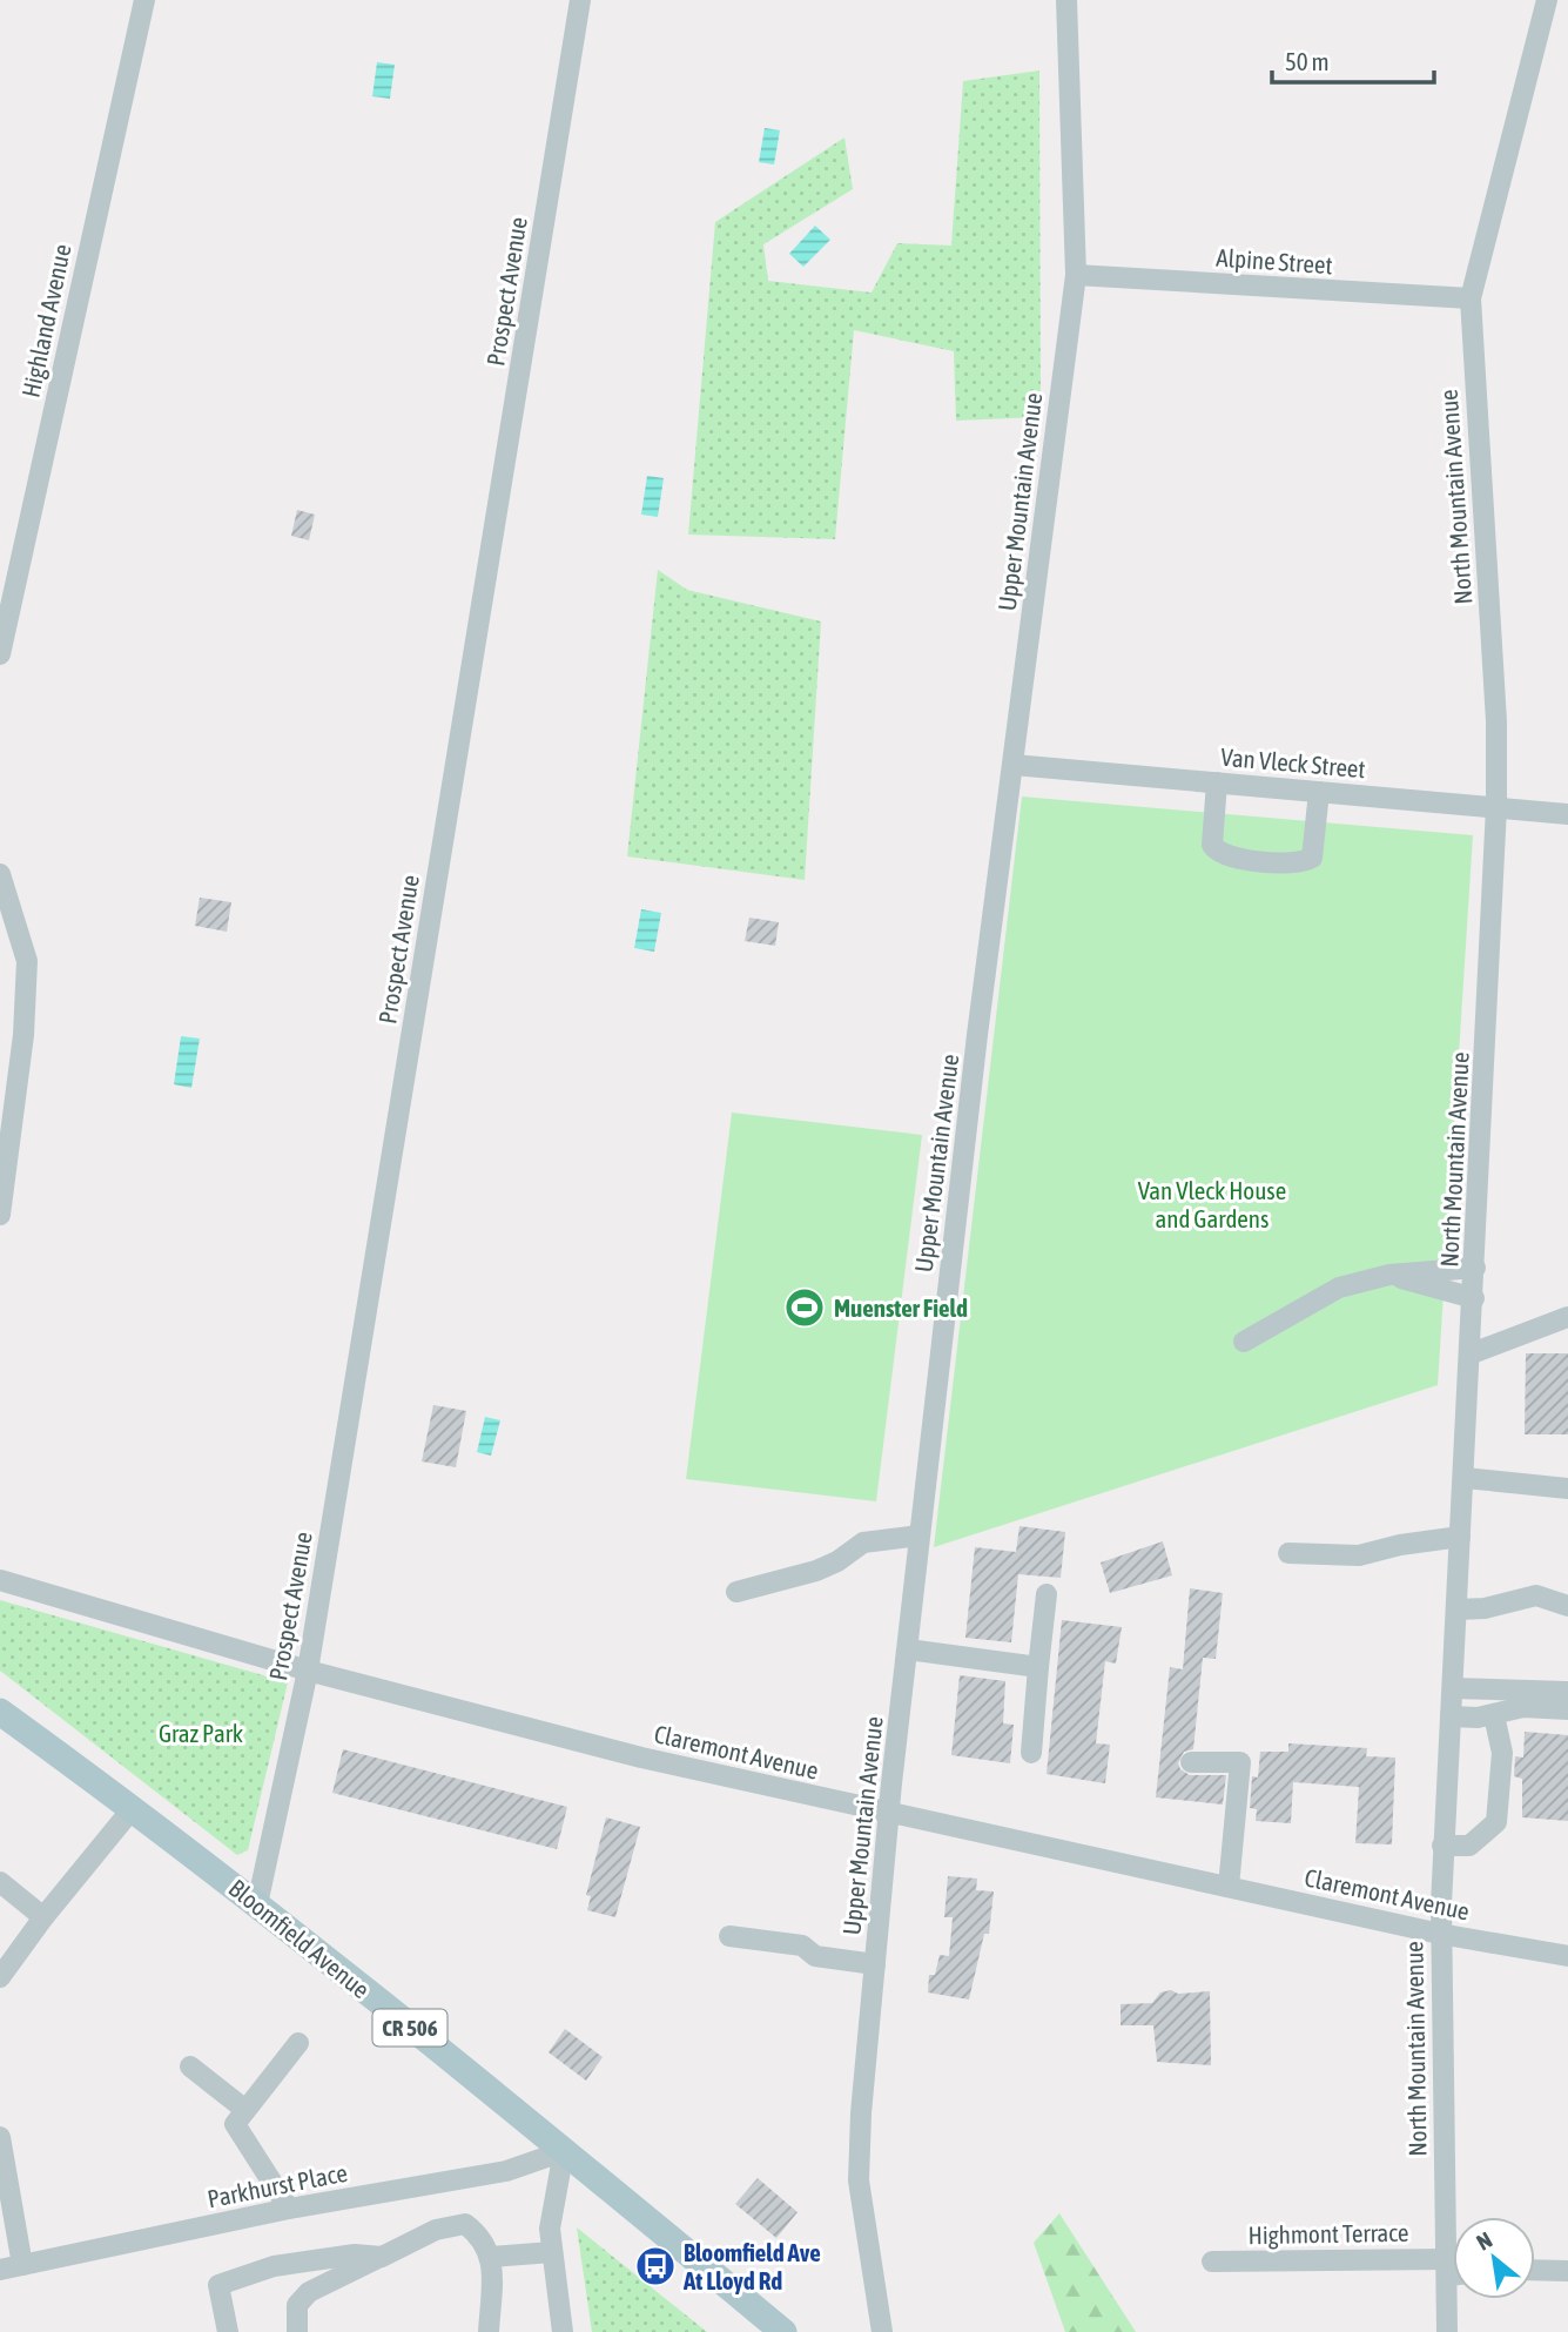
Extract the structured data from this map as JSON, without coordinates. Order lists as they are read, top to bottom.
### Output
{
  "streets": {
    "main road": ["Bloomfield Avenue", "CR 506"],
    "street": [
      "Alpine Street",
      "Prospect Avenue",
      "Highland Avenue",
      "North Mountain Avenue",
      "Upper Mountain Avenue",
      "Van Vleck Street",
      "Claremont Avenue",
      "Parkhurst Place",
      "Highmont Terrace"
    ]
  },
  "crossings": [
    ["Alpine Street", "North Mountain Avenue"],
    ["Alpine Street", "Upper Mountain Avenue"],
    ["Prospect Avenue", "Claremont Avenue"],
    ["Prospect Avenue", "Bloomfield Avenue"],
    ["North Mountain Avenue", "Van Vleck Street"],
    ["North Mountain Avenue", "Claremont Avenue"],
    ["North Mountain Avenue", "Highmont Terrace"],
    ["Upper Mountain Avenue", "Van Vleck Street"],
    ["Upper Mountain Avenue", "Claremont Avenue"],
    ["Bloomfield Avenue", "Parkhurst Place"]
  ],
  "parks": ["Van Vleck House and Gardens", "Graz Park"],
  "places": {
    "sports": ["Muenster Field"],
    "bus stop": ["Bloomfield Ave At Lloyd Rd"]
  },
  "scale_bar": "50 m",
  "north": "top left"
}
